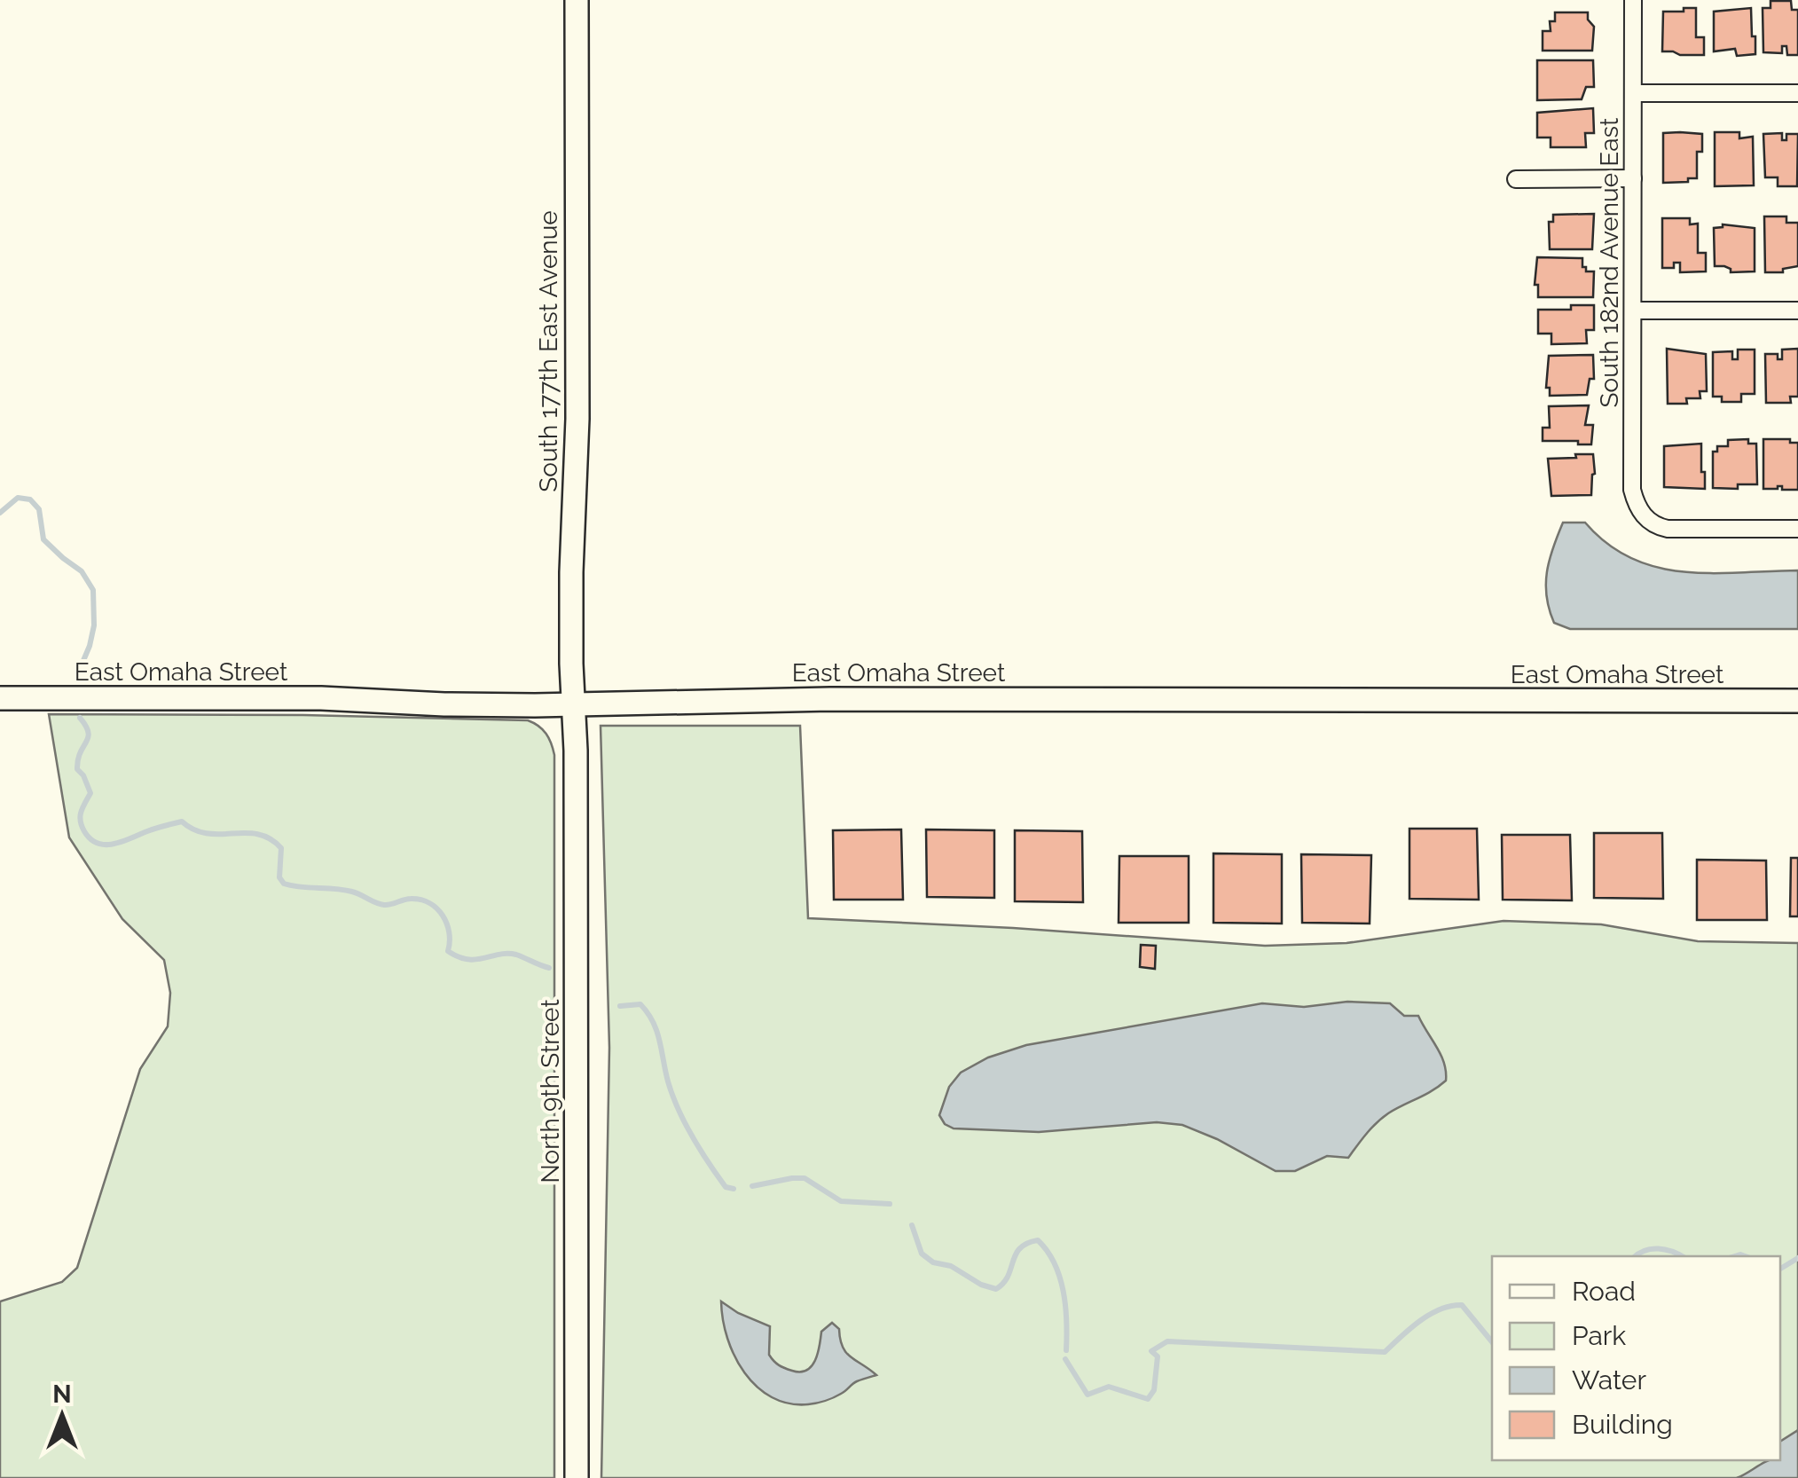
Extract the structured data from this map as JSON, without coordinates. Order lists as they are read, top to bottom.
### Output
{
  "streets": {
    "street": [
      "South 182nd Avenue East",
      "South 177th East Avenue",
      "East Omaha Street",
      "North 9th Street"
    ]
  },
  "crossings": [
    ["South 177th East Avenue", "East Omaha Street"],
    ["South 177th East Avenue", "North 9th Street"],
    ["East Omaha Street", "North 9th Street"]
  ],
  "legend": [
    "Road",
    "Park",
    "Water",
    "Building"
  ],
  "north": "top"
}
